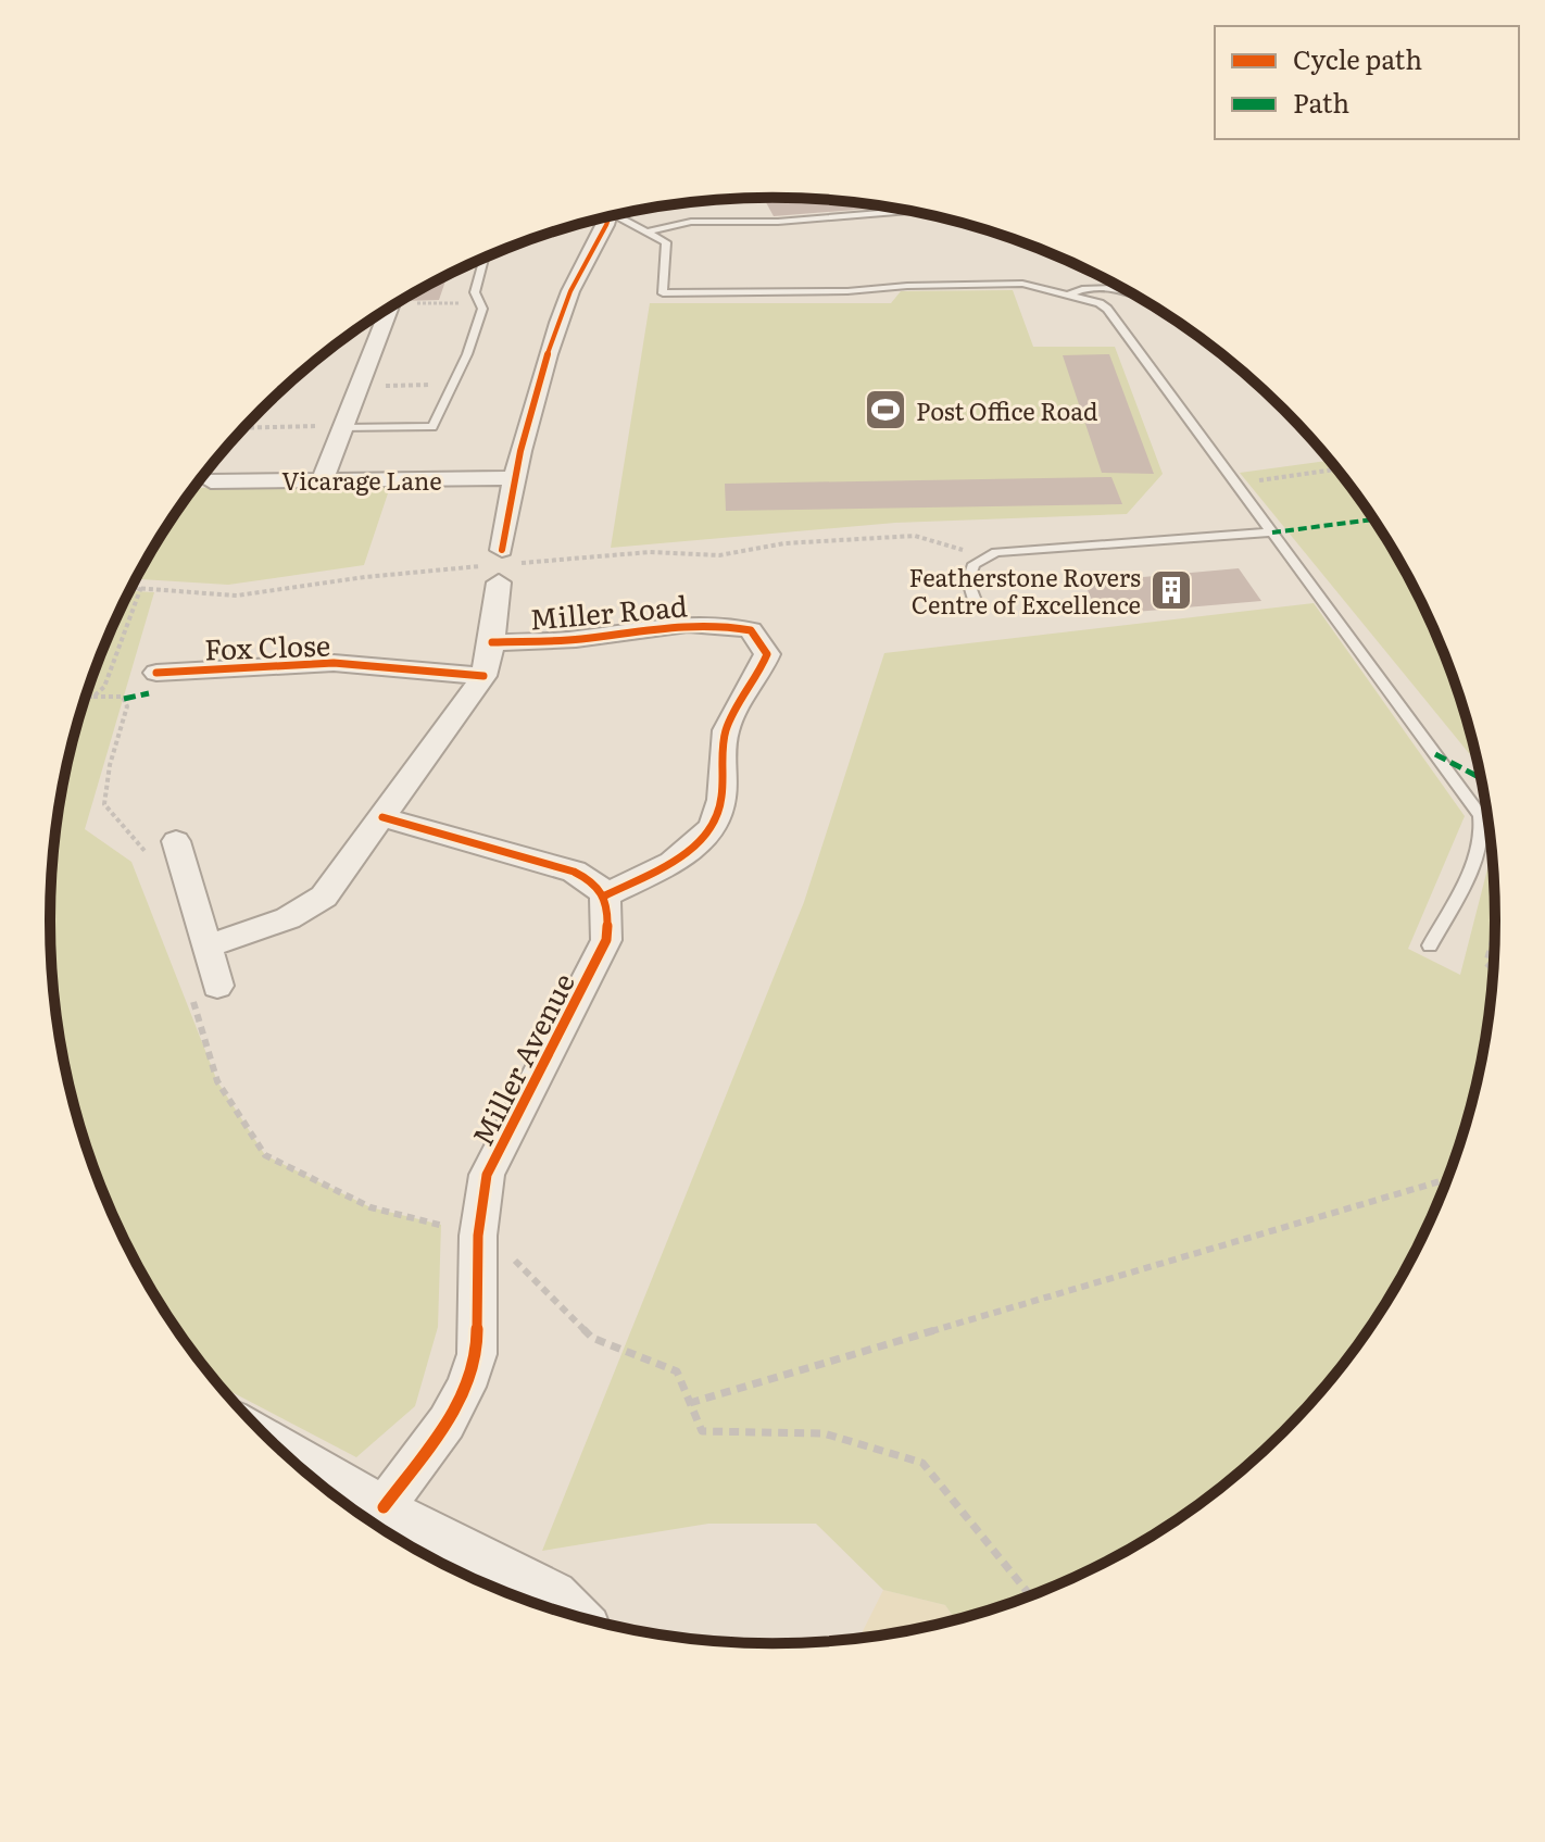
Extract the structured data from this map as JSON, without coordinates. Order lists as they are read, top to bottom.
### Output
{
  "streets": {
    "street": [
      "Vicarage Lane",
      "Miller Road",
      "Fox Close",
      "Miller Avenue"
    ]
  },
  "crossings": [
    ["Miller Road", "Miller Avenue"]
  ],
  "places": {
    "sports": ["Post Office Road"],
    "building": ["Featherstone Rovers Centre of Excellence"]
  },
  "legend": ["Cycle path", "Path"]
}
